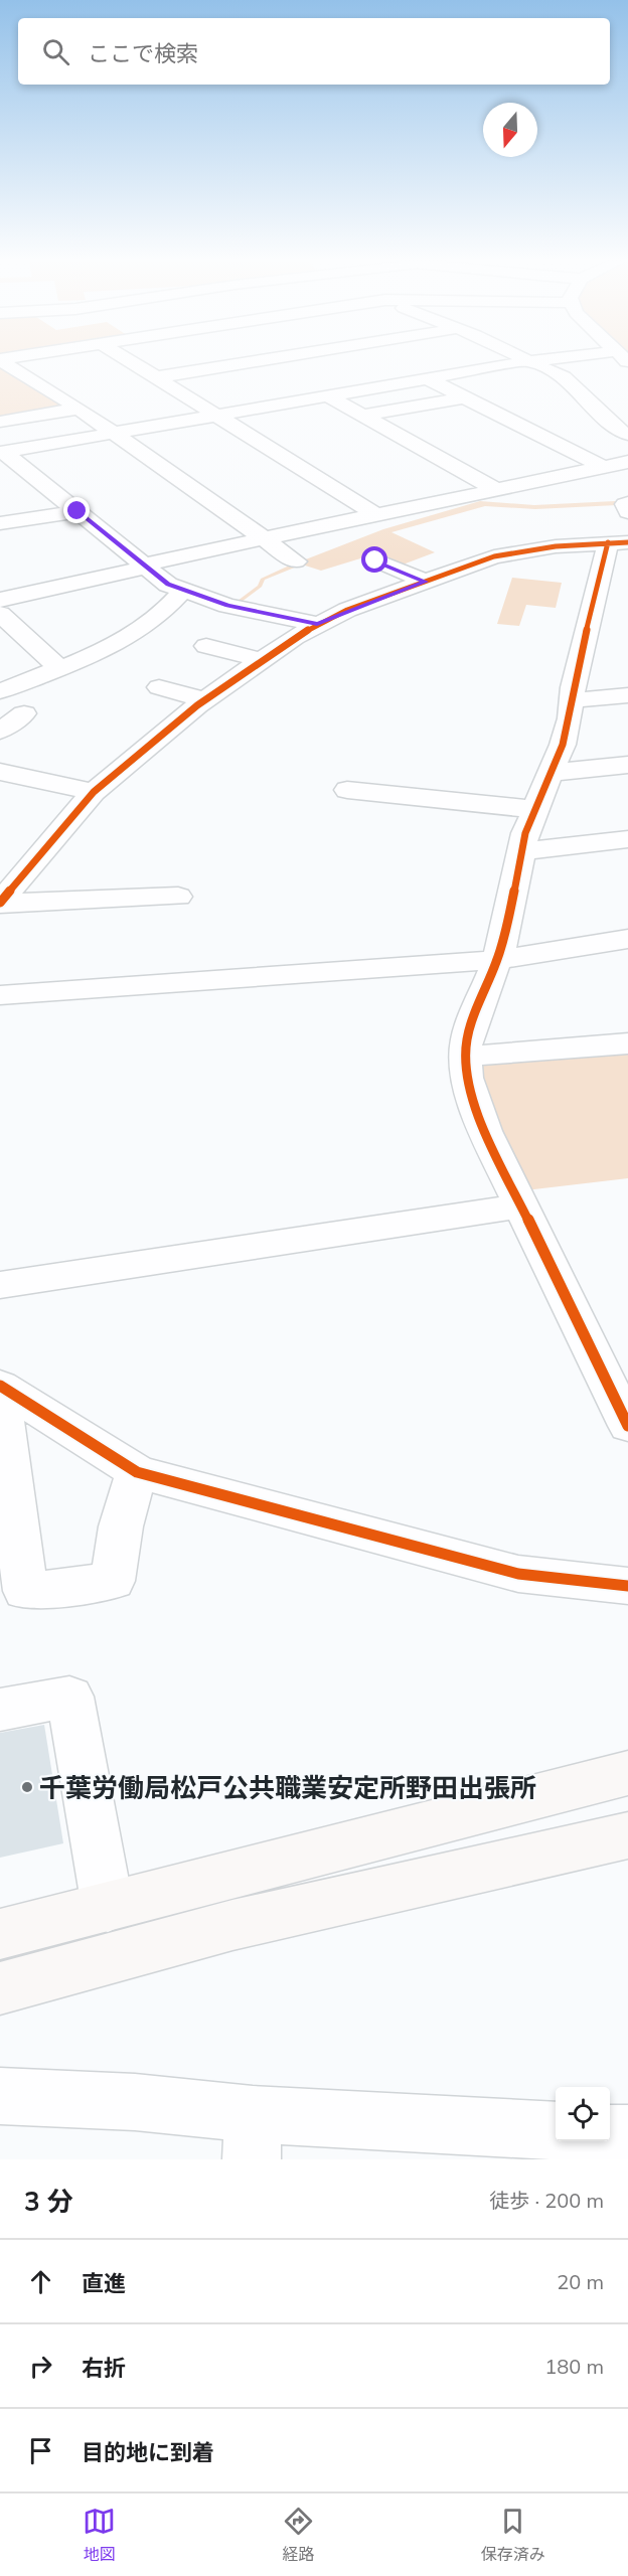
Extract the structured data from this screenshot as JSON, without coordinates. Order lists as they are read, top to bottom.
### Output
{
  "places": ["千葉労働局松戸公共職業安定所野田出張所"],
  "north": "bottom",
  "page": {
    "search": "ここで検索",
    "heading": ["3 分", "徒歩 · 200 m"],
    "list": [
      ["直進", "20 m"],
      ["右折", "180 m"],
      "目的地に到着"
    ],
    "nav": ["地図", "経路", "保存済み"]
  }
}
